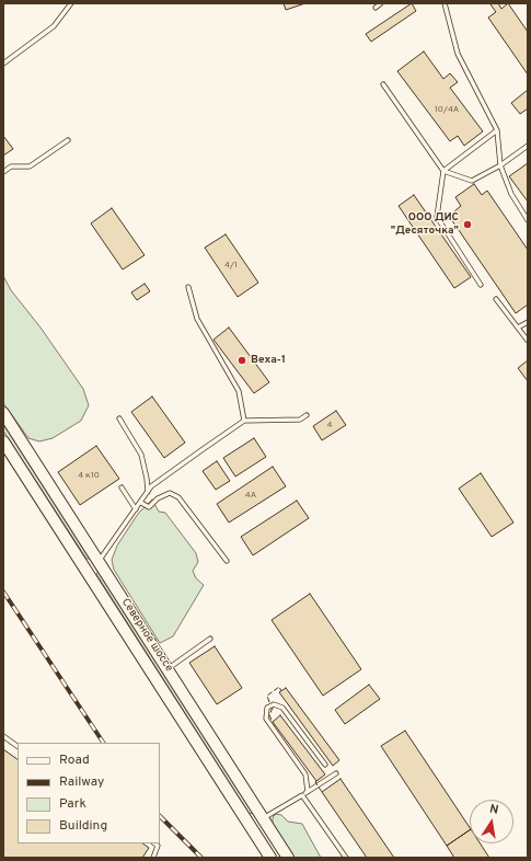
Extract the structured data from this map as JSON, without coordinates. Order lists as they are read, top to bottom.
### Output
{
  "streets": {
    "main road": ["Северное шоссе"]
  },
  "places": ["ООО ДИС \"Десяточка\"", "Веха-1"],
  "house_numbers": [
    "10/4А",
    "4/1",
    "4",
    "4 к10",
    "4А"
  ],
  "legend": [
    "Road",
    "Railway",
    "Park",
    "Building"
  ],
  "north": "top"
}
